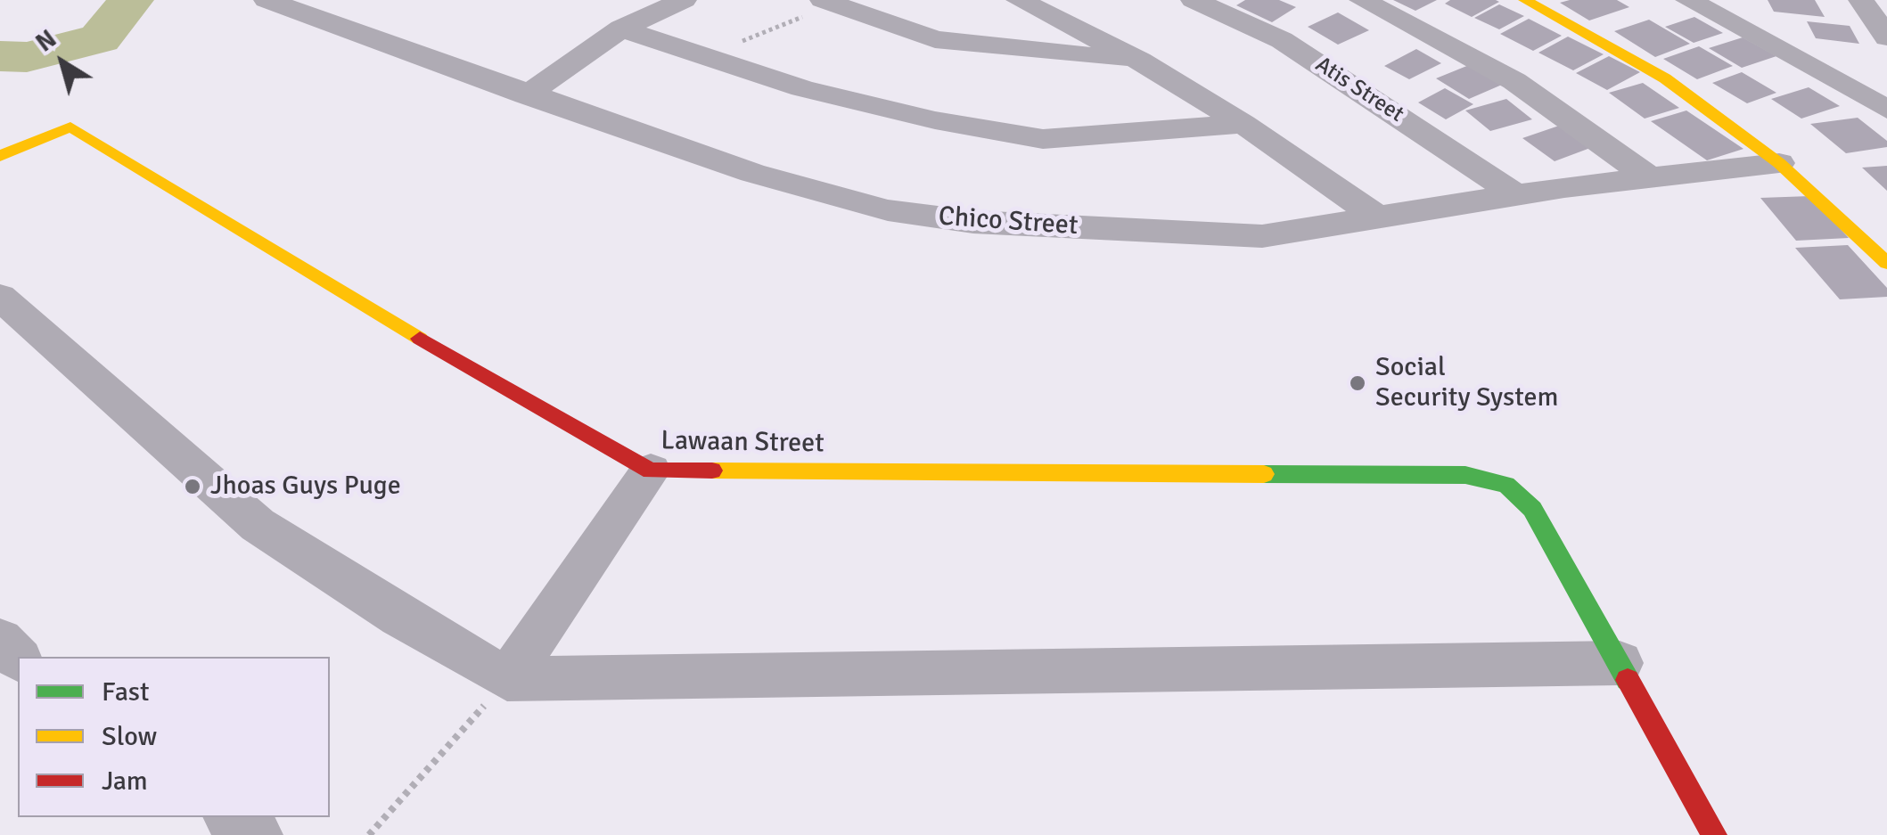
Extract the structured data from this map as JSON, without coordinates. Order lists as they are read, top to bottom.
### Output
{
  "streets": {
    "street": ["Atis Street", "Chico Street", "Lawaan Street"]
  },
  "crossings": [
    ["Atis Street", "Chico Street"]
  ],
  "places": ["Social Security System", "Jhoas Guys Puge"],
  "legend": ["Fast", "Slow", "Jam"],
  "north": "top left"
}
